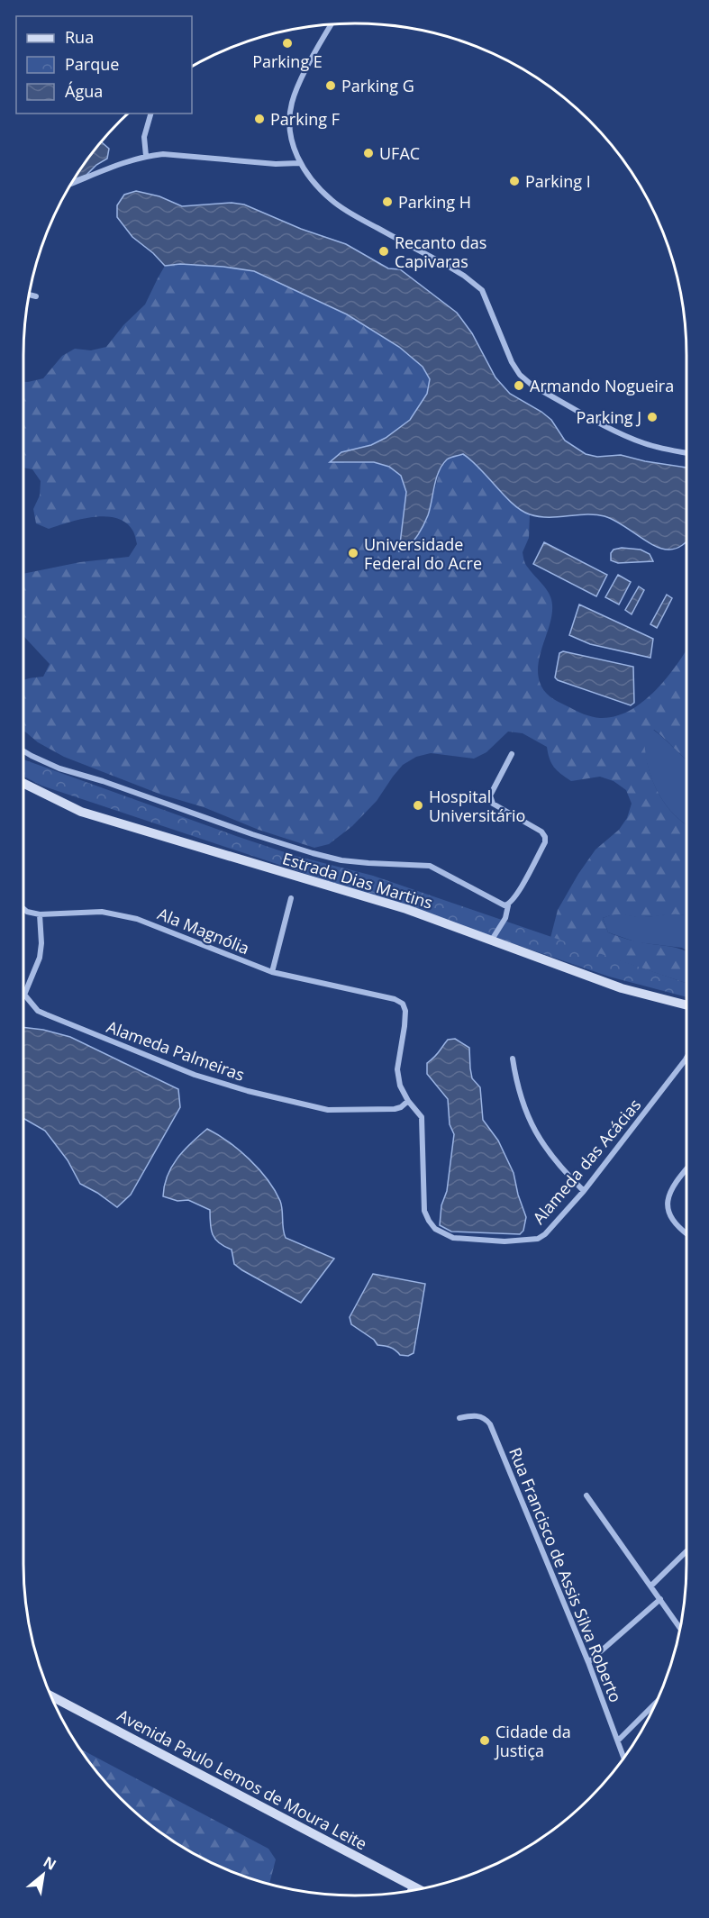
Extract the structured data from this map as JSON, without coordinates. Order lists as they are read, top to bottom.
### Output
{
  "streets": {
    "street": [
      "Estrada Dias Martins",
      "Ala Magnólia",
      "Alameda Palmeiras",
      "Alameda das Acácias",
      "Rua Francisco de Assis Silva Roberto",
      "Avenida Paulo Lemos de Moura Leite"
    ]
  },
  "crossings": [
    ["Ala Magnólia", "Alameda das Acácias"],
    ["Alameda Palmeiras", "Alameda das Acácias"]
  ],
  "places": [
    "Parking E",
    "Parking G",
    "Parking F",
    "UFAC",
    "Parking I",
    "Parking H",
    "Recanto das Capivaras",
    "Armando Nogueira",
    "Parking J",
    "Universidade Federal do Acre",
    "Hospital Universitário",
    "Cidade da Justiça"
  ],
  "legend": ["Rua", "Parque", "Água"],
  "north": "top right"
}
